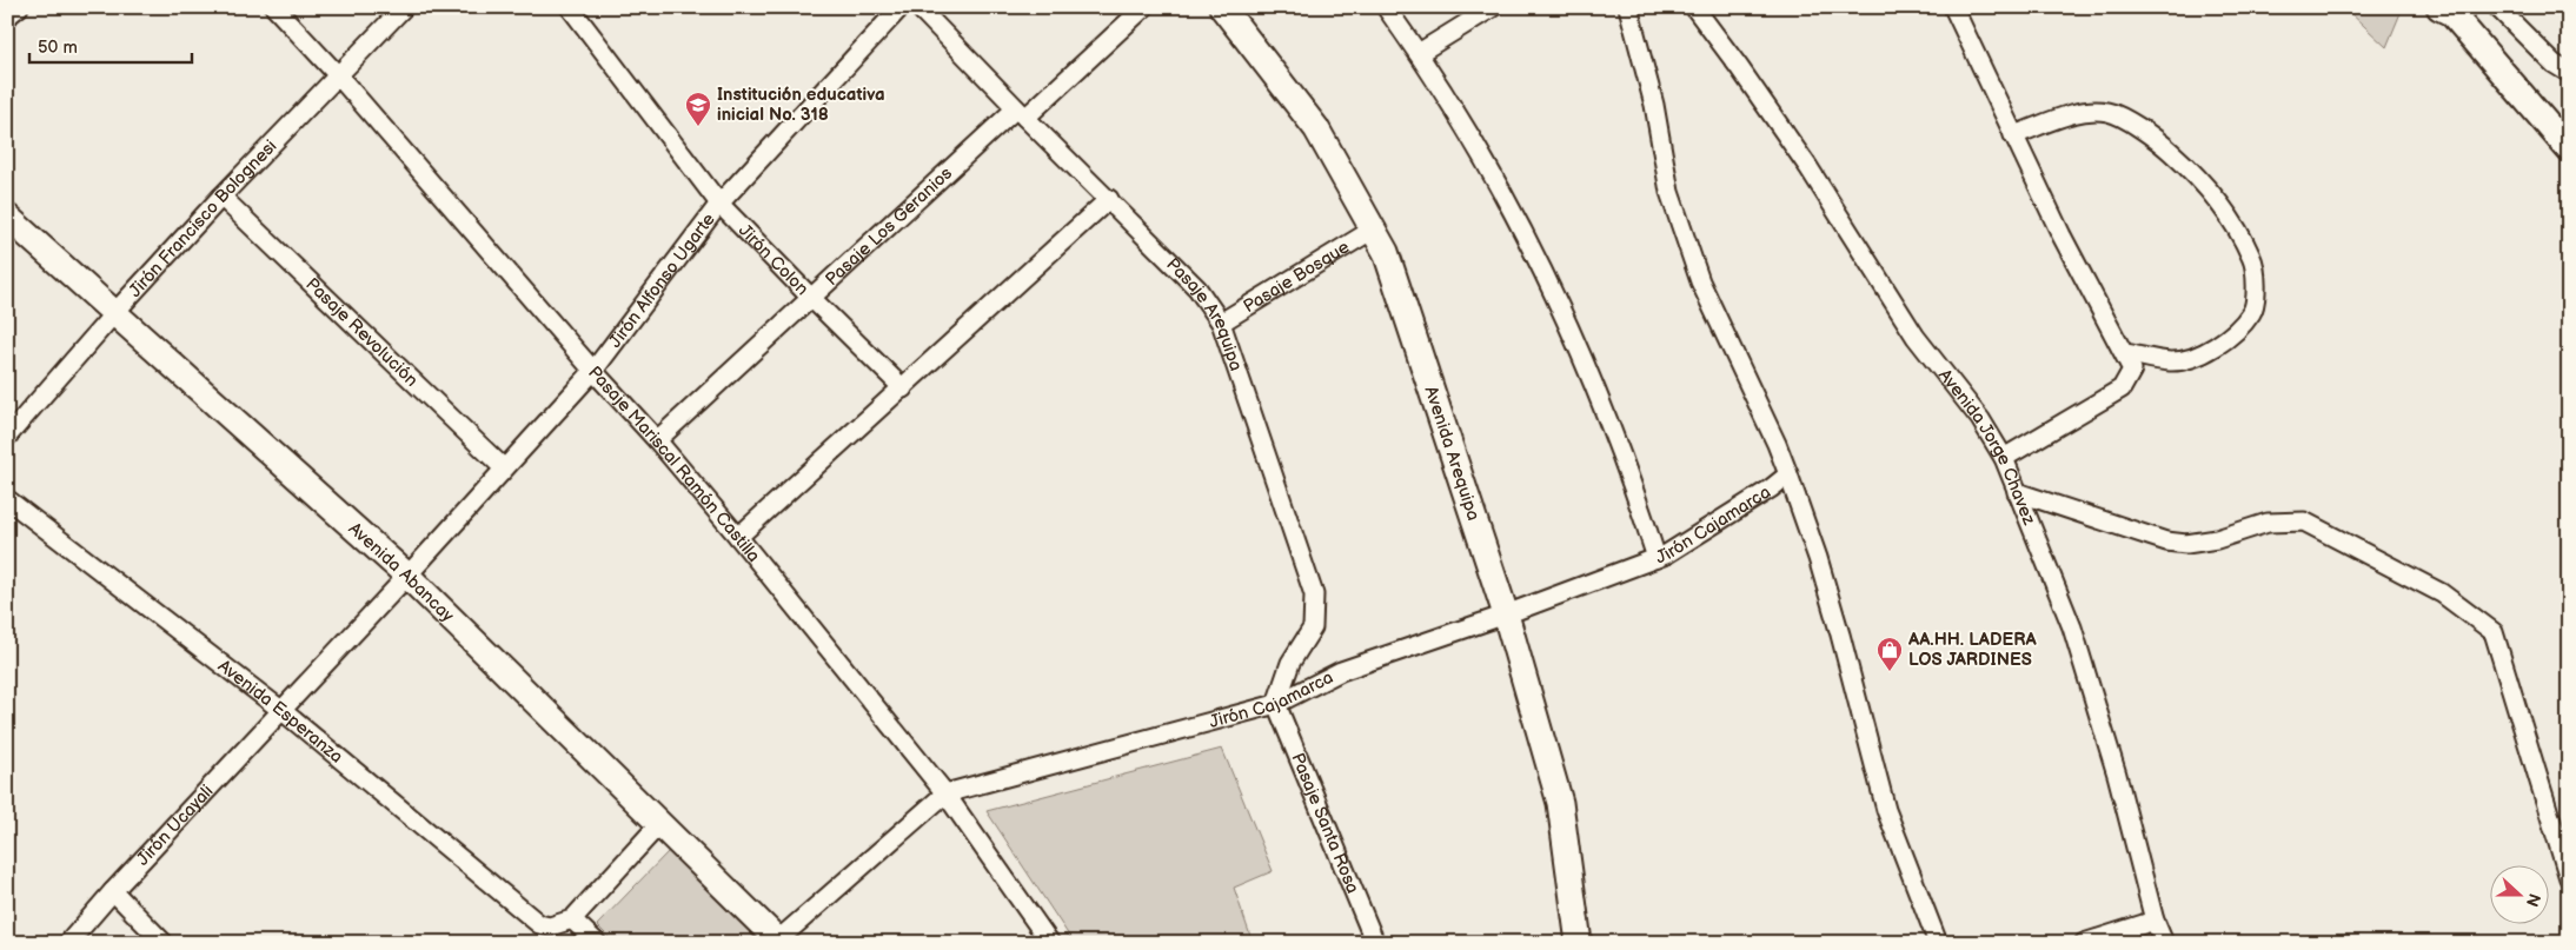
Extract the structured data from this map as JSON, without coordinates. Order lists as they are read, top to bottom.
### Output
{
  "streets": {
    "street": [
      "Jirón Francisco Bolognesi",
      "Pasaje Los Geranios",
      "Jirón Colon",
      "Pasaje Bosque",
      "Jirón Alfonso Ugarte",
      "Pasaje Arequipa",
      "Pasaje Revolución",
      "Avenida Jorge Chavez",
      "Avenida Arequipa",
      "Pasaje Mariscal Ramón Castilla",
      "Jirón Cajamarca",
      "Avenida Abancay",
      "Avenida Esperanza",
      "Pasaje Santa Rosa",
      "Jirón Ucayali"
    ]
  },
  "crossings": [
    ["Jirón Francisco Bolognesi", "Pasaje Revolución"],
    ["Jirón Francisco Bolognesi", "Pasaje Mariscal Ramón Castilla"],
    ["Jirón Francisco Bolognesi", "Avenida Abancay"],
    ["Pasaje Los Geranios", "Jirón Colon"],
    ["Pasaje Los Geranios", "Pasaje Arequipa"],
    ["Pasaje Los Geranios", "Pasaje Mariscal Ramón Castilla"],
    ["Jirón Colon", "Jirón Alfonso Ugarte"],
    ["Pasaje Bosque", "Pasaje Arequipa"],
    ["Pasaje Bosque", "Avenida Arequipa"],
    ["Jirón Alfonso Ugarte", "Pasaje Revolución"],
    ["Jirón Alfonso Ugarte", "Pasaje Mariscal Ramón Castilla"],
    ["Jirón Alfonso Ugarte", "Avenida Abancay"],
    ["Jirón Alfonso Ugarte", "Avenida Esperanza"],
    ["Jirón Alfonso Ugarte", "Jirón Ucayali"],
    ["Pasaje Arequipa", "Jirón Cajamarca"],
    ["Pasaje Arequipa", "Pasaje Santa Rosa"],
    ["Avenida Arequipa", "Jirón Cajamarca"],
    ["Pasaje Mariscal Ramón Castilla", "Jirón Cajamarca"],
    ["Jirón Cajamarca", "Avenida Abancay"],
    ["Jirón Cajamarca", "Pasaje Santa Rosa"],
    ["Avenida Esperanza", "Jirón Ucayali"]
  ],
  "places": {
    "school or university": ["Institución educativa inicial No. 318"],
    "shop": ["AA.HH. LADERA LOS JARDINES"]
  },
  "scale_bar": "50 m",
  "north": "right"
}
